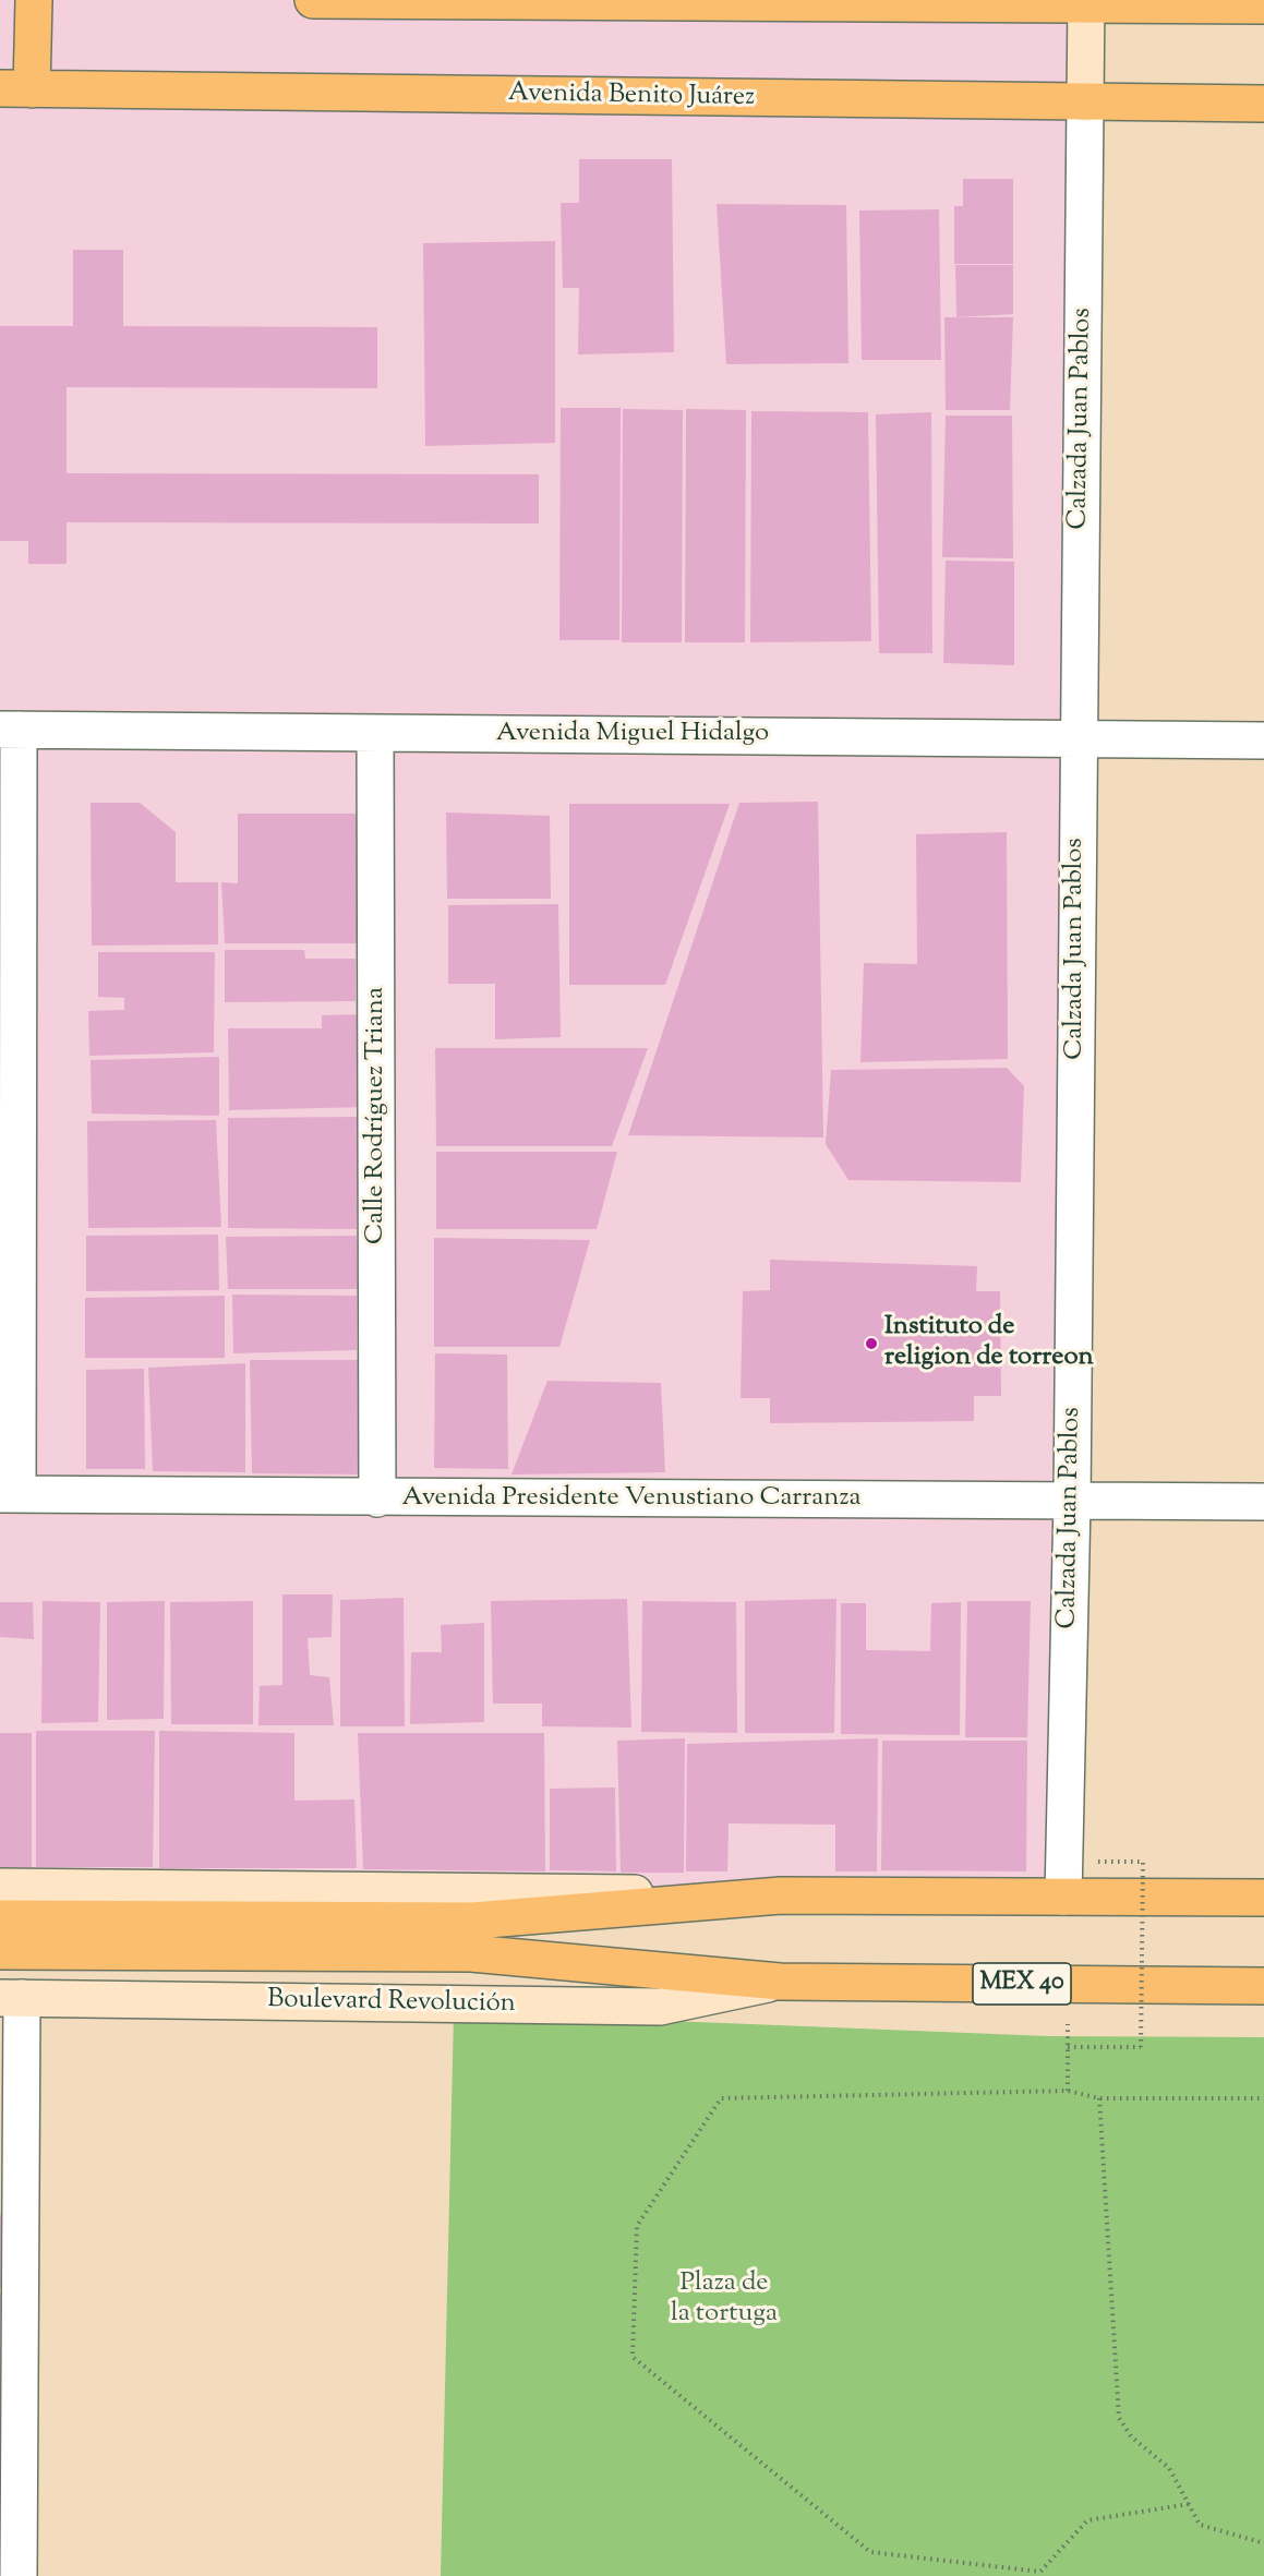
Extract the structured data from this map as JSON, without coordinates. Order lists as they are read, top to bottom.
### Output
{
  "streets": {
    "main road": [
      "Avenida Benito Juárez",
      "Calzada Juan Pablos",
      "MEX 40",
      "Boulevard Revolución"
    ],
    "street": ["Avenida Miguel Hidalgo", "Calle Rodríguez Triana", "Avenida Presidente Venustiano Carranza"]
  },
  "crossings": [
    ["Avenida Benito Juárez", "Calzada Juan Pablos"],
    ["Calzada Juan Pablos", "Avenida Miguel Hidalgo"],
    ["Calzada Juan Pablos", "Avenida Presidente Venustiano Carranza"],
    ["Calzada Juan Pablos", "Boulevard Revolución"],
    ["Avenida Miguel Hidalgo", "Calle Rodríguez Triana"],
    ["Calle Rodríguez Triana", "Avenida Presidente Venustiano Carranza"]
  ],
  "parks": ["Plaza de la tortuga"],
  "places": ["Instituto de religion de torreon"]
}
